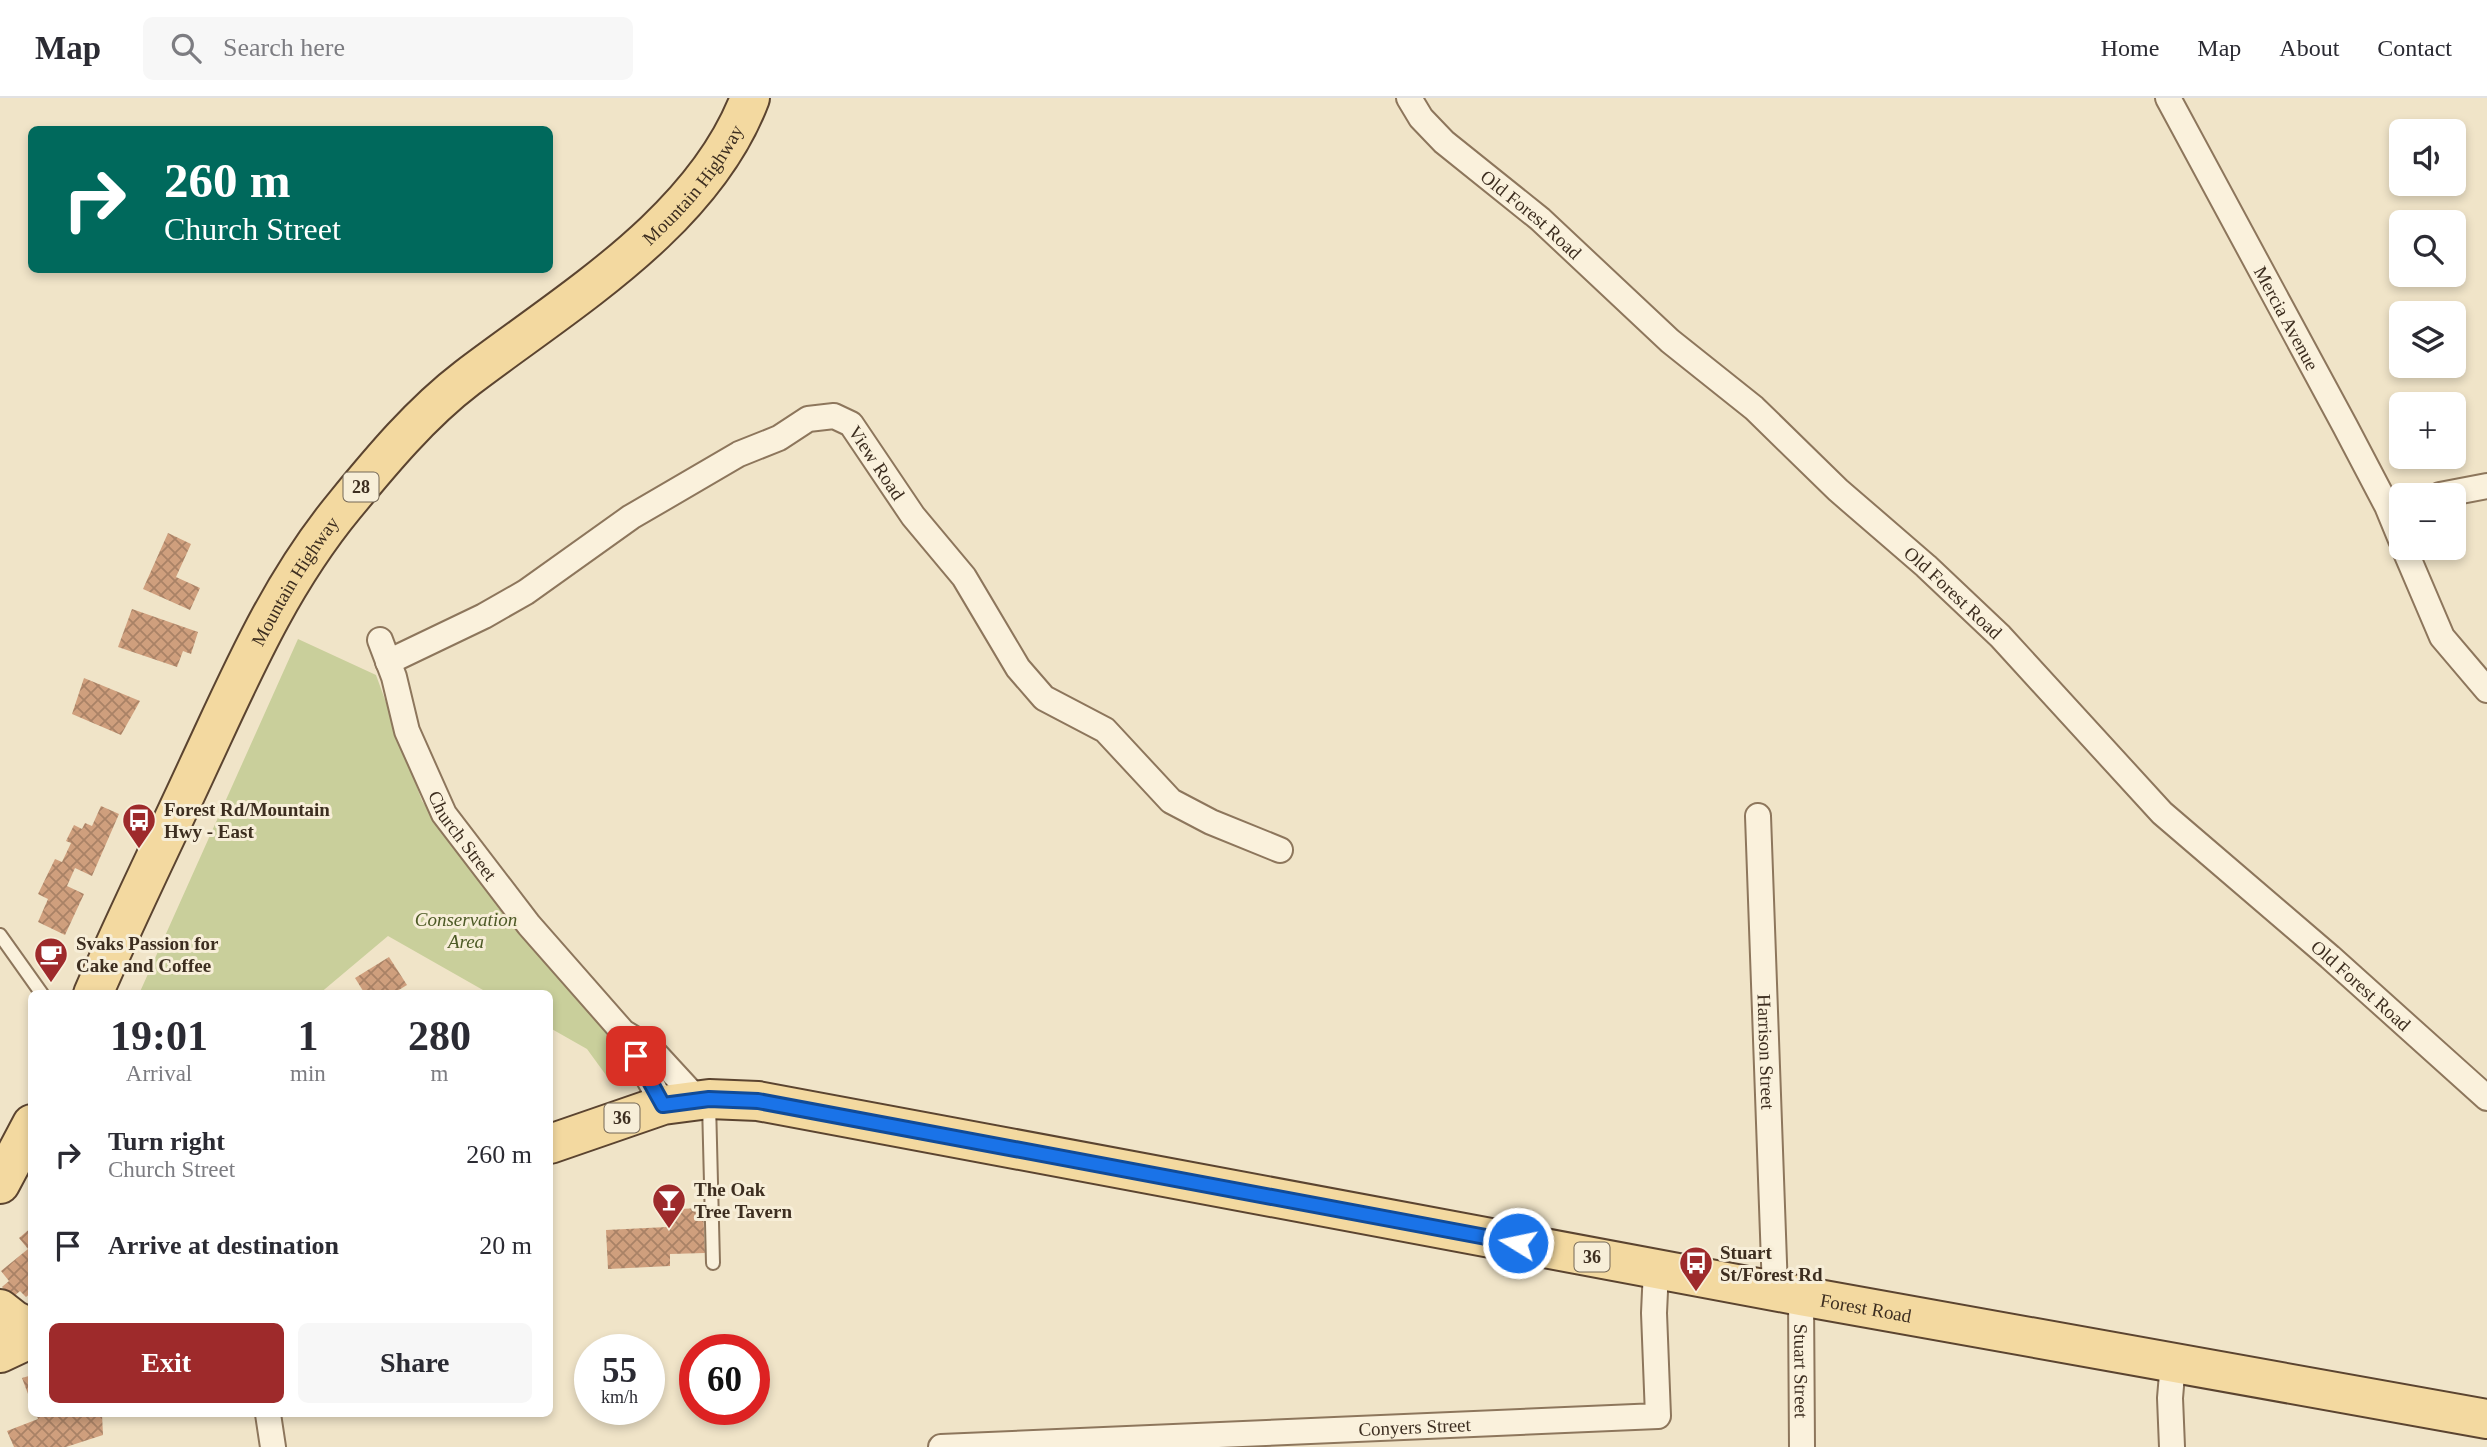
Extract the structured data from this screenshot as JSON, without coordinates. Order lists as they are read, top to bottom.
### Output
{
  "streets": {
    "main road": [
      "Mountain Highway",
      "28",
      "36",
      "Forest Road"
    ],
    "street": [
      "Old Forest Road",
      "Mercia Avenue",
      "View Road",
      "Church Street",
      "Harrison Street",
      "Stuart Street",
      "Conyers Street"
    ]
  },
  "crossings": [
    ["View Road", "Church Street"],
    ["Church Street", "Forest Road"],
    ["Harrison Street", "Forest Road"],
    ["Harrison Street", "Stuart Street"],
    ["Forest Road", "Stuart Street"],
    ["Forest Road", "Conyers Street"]
  ],
  "parks": ["Conservation Area"],
  "places": {
    "bus stop": ["Forest Rd/Mountain Hwy - East", "Stuart St/Forest Rd"],
    "cafe": ["Svaks Passion for Cake and Coffee"],
    "bar": ["The Oak Tree Tavern"]
  },
  "page": {
    "header": "Map",
    "search": "Search here",
    "nav": [
      "Home",
      "Map",
      "About",
      "Contact"
    ],
    "map_buttons": ["+", "−"],
    "turn": ["260 m", "Church Street"],
    "eta": [
      "19:01",
      "Arrival",
      "1",
      "min",
      "280",
      "m"
    ],
    "list": [
      {
        "name": "Turn right",
        "note": "Church Street",
        "value": "260 m"
      },
      {
        "name": "Arrive at destination",
        "value": "20 m"
      }
    ],
    "buttons": ["Exit", "Share"],
    "speed": "55 km/h",
    "limit": "60"
  }
}
